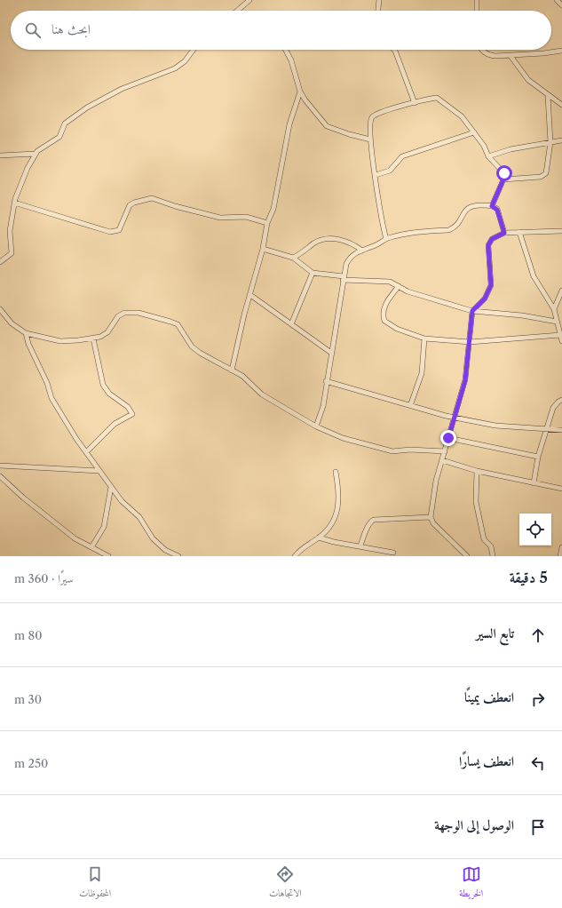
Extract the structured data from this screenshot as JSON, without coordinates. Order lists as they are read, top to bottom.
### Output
{
  "page": {
    "search": "ابحث هنا",
    "heading": ["5 دقيقة", "سيرًا · 360 m"],
    "list": [
      ["تابع السير", "80 m"],
      ["انعطف يمينًا", "30 m"],
      ["انعطف يسارًا", "250 m"],
      "الوصول إلى الوجهة"
    ],
    "nav": ["الخريطة", "الاتجاهات", "المحفوظات"]
  }
}
